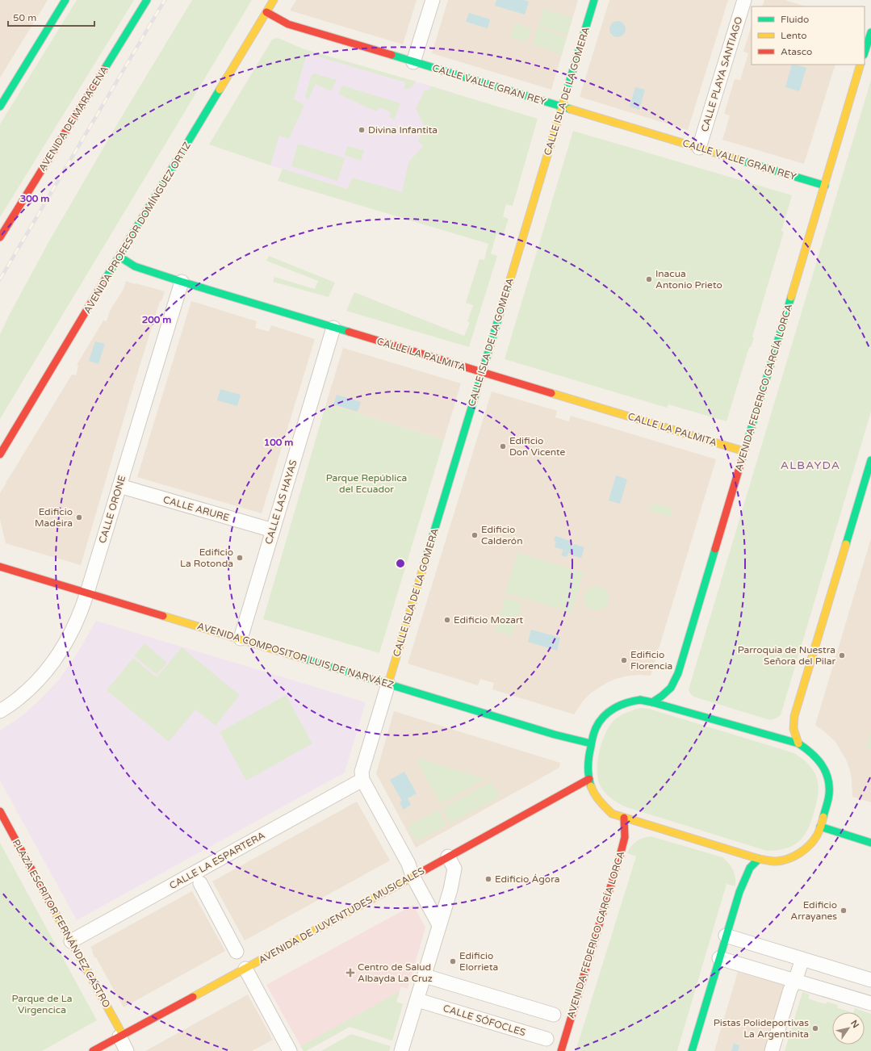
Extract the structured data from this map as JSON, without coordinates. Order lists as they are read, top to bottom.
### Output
{
  "streets": {
    "main road": [
      "CALLE VALLE GRAN REY",
      "CALLE ISLA DE LA GOMERA",
      "AVENIDA DE MARACENA",
      "AVENIDA PROFESOR DOMÍNGUEZ ORTIZ",
      "CALLE LA PALMITA",
      "AVENIDA FEDERICO GARCÍA LORCA",
      "AVENIDA COMPOSITOR LUIS DE NARVÁEZ",
      "AVENIDA DE JUVENTUDES MUSICALES",
      "PLAZA ESCRITOR FERNÁNDEZ CASTRO"
    ],
    "street": [
      "CALLE PLAYA SANTIAGO",
      "CALLE LAS HAYAS",
      "CALLE ARURE",
      "CALLE ORONE",
      "CALLE LA ESPARTERA",
      "CALLE SÓFOCLES"
    ]
  },
  "crossings": [
    ["CALLE PLAYA SANTIAGO", "CALLE VALLE GRAN REY"],
    ["CALLE VALLE GRAN REY", "CALLE ISLA DE LA GOMERA"],
    ["CALLE VALLE GRAN REY", "AVENIDA PROFESOR DOMÍNGUEZ ORTIZ"],
    ["CALLE VALLE GRAN REY", "AVENIDA FEDERICO GARCÍA LORCA"],
    ["CALLE ISLA DE LA GOMERA", "CALLE LA PALMITA"],
    ["CALLE ISLA DE LA GOMERA", "AVENIDA COMPOSITOR LUIS DE NARVÁEZ"],
    ["AVENIDA PROFESOR DOMÍNGUEZ ORTIZ", "CALLE LA PALMITA"],
    ["CALLE LA PALMITA", "AVENIDA FEDERICO GARCÍA LORCA"],
    ["CALLE LA PALMITA", "CALLE LAS HAYAS"],
    ["CALLE LA PALMITA", "CALLE ORONE"],
    ["CALLE LAS HAYAS", "CALLE ARURE"],
    ["CALLE LAS HAYAS", "AVENIDA COMPOSITOR LUIS DE NARVÁEZ"],
    ["CALLE ARURE", "CALLE ORONE"],
    ["CALLE ORONE", "AVENIDA COMPOSITOR LUIS DE NARVÁEZ"],
    ["CALLE LA ESPARTERA", "PLAZA ESCRITOR FERNÁNDEZ CASTRO"],
    ["AVENIDA DE JUVENTUDES MUSICALES", "PLAZA ESCRITOR FERNÁNDEZ CASTRO"]
  ],
  "districts": ["ALBAYDA"],
  "parks": ["Parque República del Ecuador", "Parque de La Virgencica"],
  "places": {
    "other": [
      "Divina Infantita",
      "Inacua Antonio Prieto",
      "Edificio Don Vicente",
      "Edificio Madeira",
      "Edificio Calderón",
      "Edificio La Rotonda",
      "Edificio Mozart",
      "Parroquia de Nuestra Señora del Pilar",
      "Edificio Florencia",
      "Edificio Ágora",
      "Edificio Arrayanes",
      "Edificio Elorrieta",
      "Pistas Polideportivas La Argentinita"
    ],
    "health": ["Centro de Salud Albayda La Cruz"]
  },
  "legend": ["Fluido", "Lento", "Atasco"],
  "scale_bar": "50 m",
  "north": "top right",
  "rings": ["300 m", "200 m", "100 m"]
}
